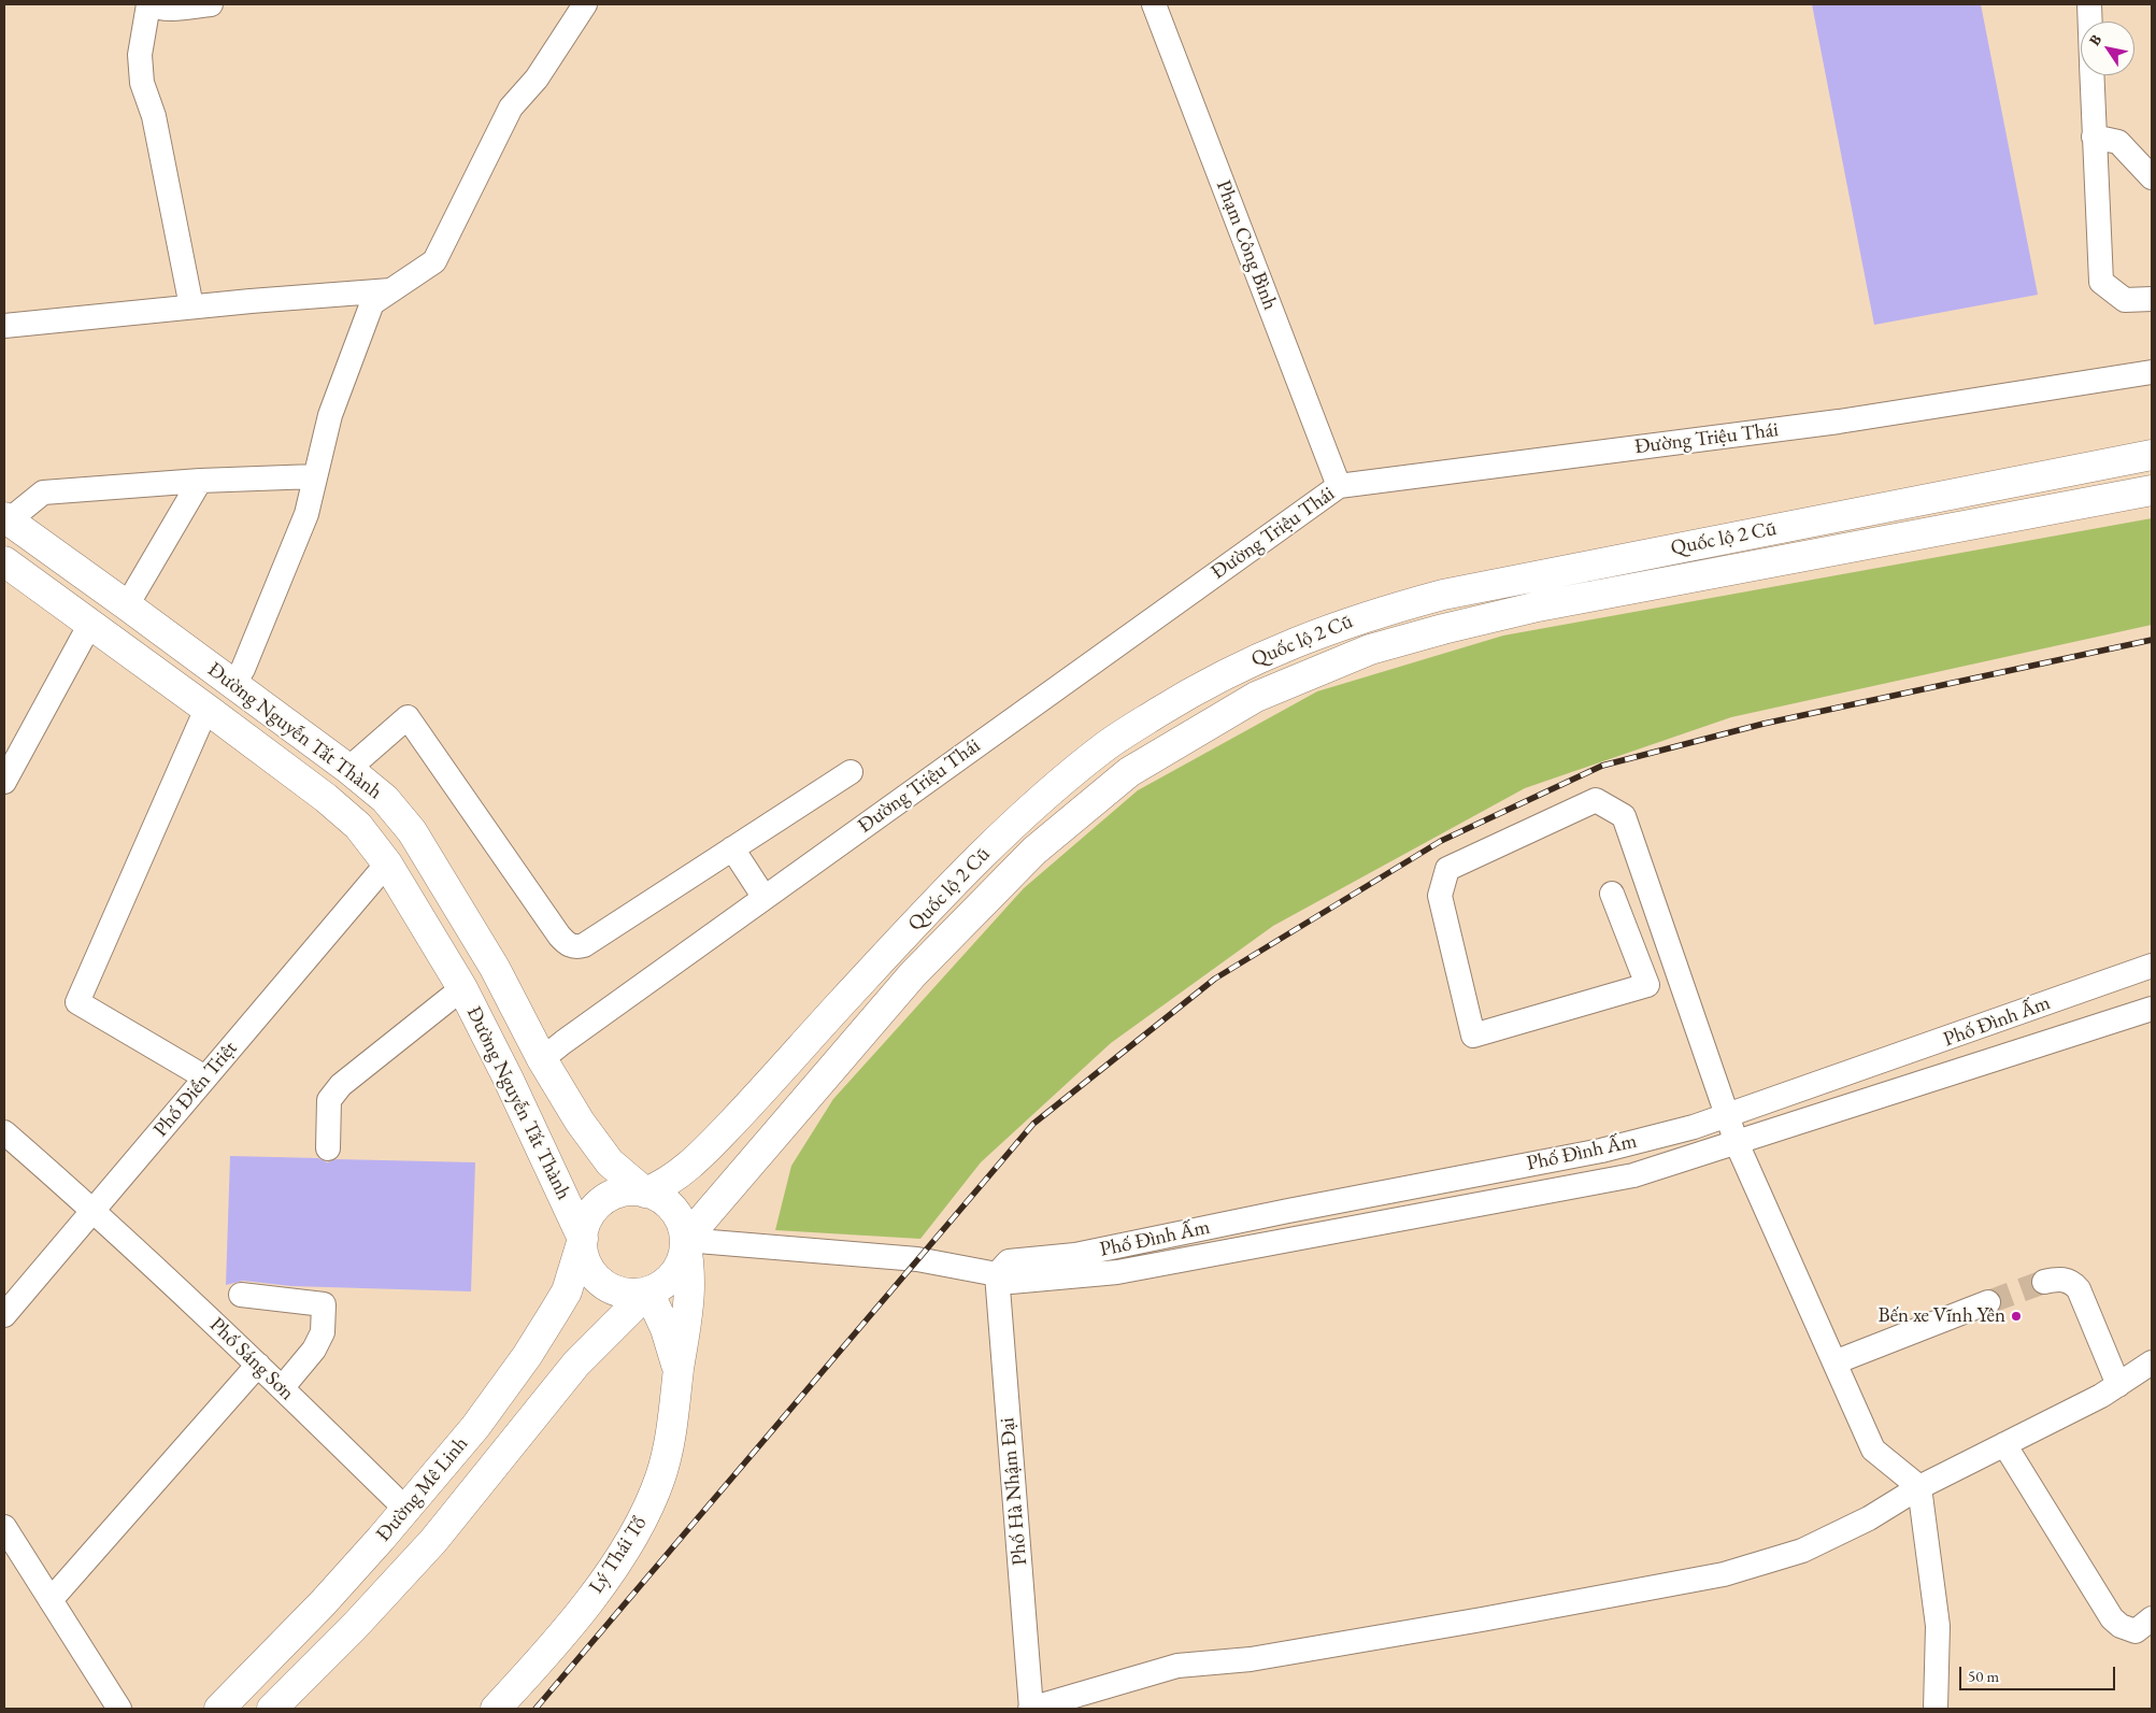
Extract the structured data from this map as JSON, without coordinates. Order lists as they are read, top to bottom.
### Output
{
  "streets": {
    "main road": [
      "Quốc lộ 2 Cũ",
      "Đường Nguyễn Tất Thành",
      "Đường Mê Linh",
      "Lý Thái Tổ"
    ],
    "street": [
      "Phạm Công Bình",
      "Đường Triệu Thái",
      "Phố Đình Ấm",
      "Phố Điển Triệt",
      "Phố Sáng Sơn",
      "Phố Hà Nhậm Đại"
    ]
  },
  "crossings": [
    ["Phạm Công Bình", "Đường Triệu Thái"],
    ["Đường Triệu Thái", "Đường Nguyễn Tất Thành"],
    ["Quốc lộ 2 Cũ", "Đường Nguyễn Tất Thành"],
    ["Quốc lộ 2 Cũ", "Phố Đình Ấm"],
    ["Quốc lộ 2 Cũ", "Đường Mê Linh"],
    ["Quốc lộ 2 Cũ", "Lý Thái Tổ"],
    ["Đường Nguyễn Tất Thành", "Phố Đình Ấm"],
    ["Đường Nguyễn Tất Thành", "Phố Điển Triệt"],
    ["Đường Nguyễn Tất Thành", "Đường Mê Linh"],
    ["Đường Nguyễn Tất Thành", "Lý Thái Tổ"],
    ["Phố Đình Ấm", "Đường Mê Linh"],
    ["Phố Đình Ấm", "Phố Hà Nhậm Đại"],
    ["Phố Đình Ấm", "Lý Thái Tổ"],
    ["Phố Điển Triệt", "Phố Sáng Sơn"],
    ["Phố Sáng Sơn", "Đường Mê Linh"],
    ["Đường Mê Linh", "Lý Thái Tổ"]
  ],
  "places": ["Bến xe Vĩnh Yên"],
  "scale_bar": "50 m",
  "north": "top left"
}
